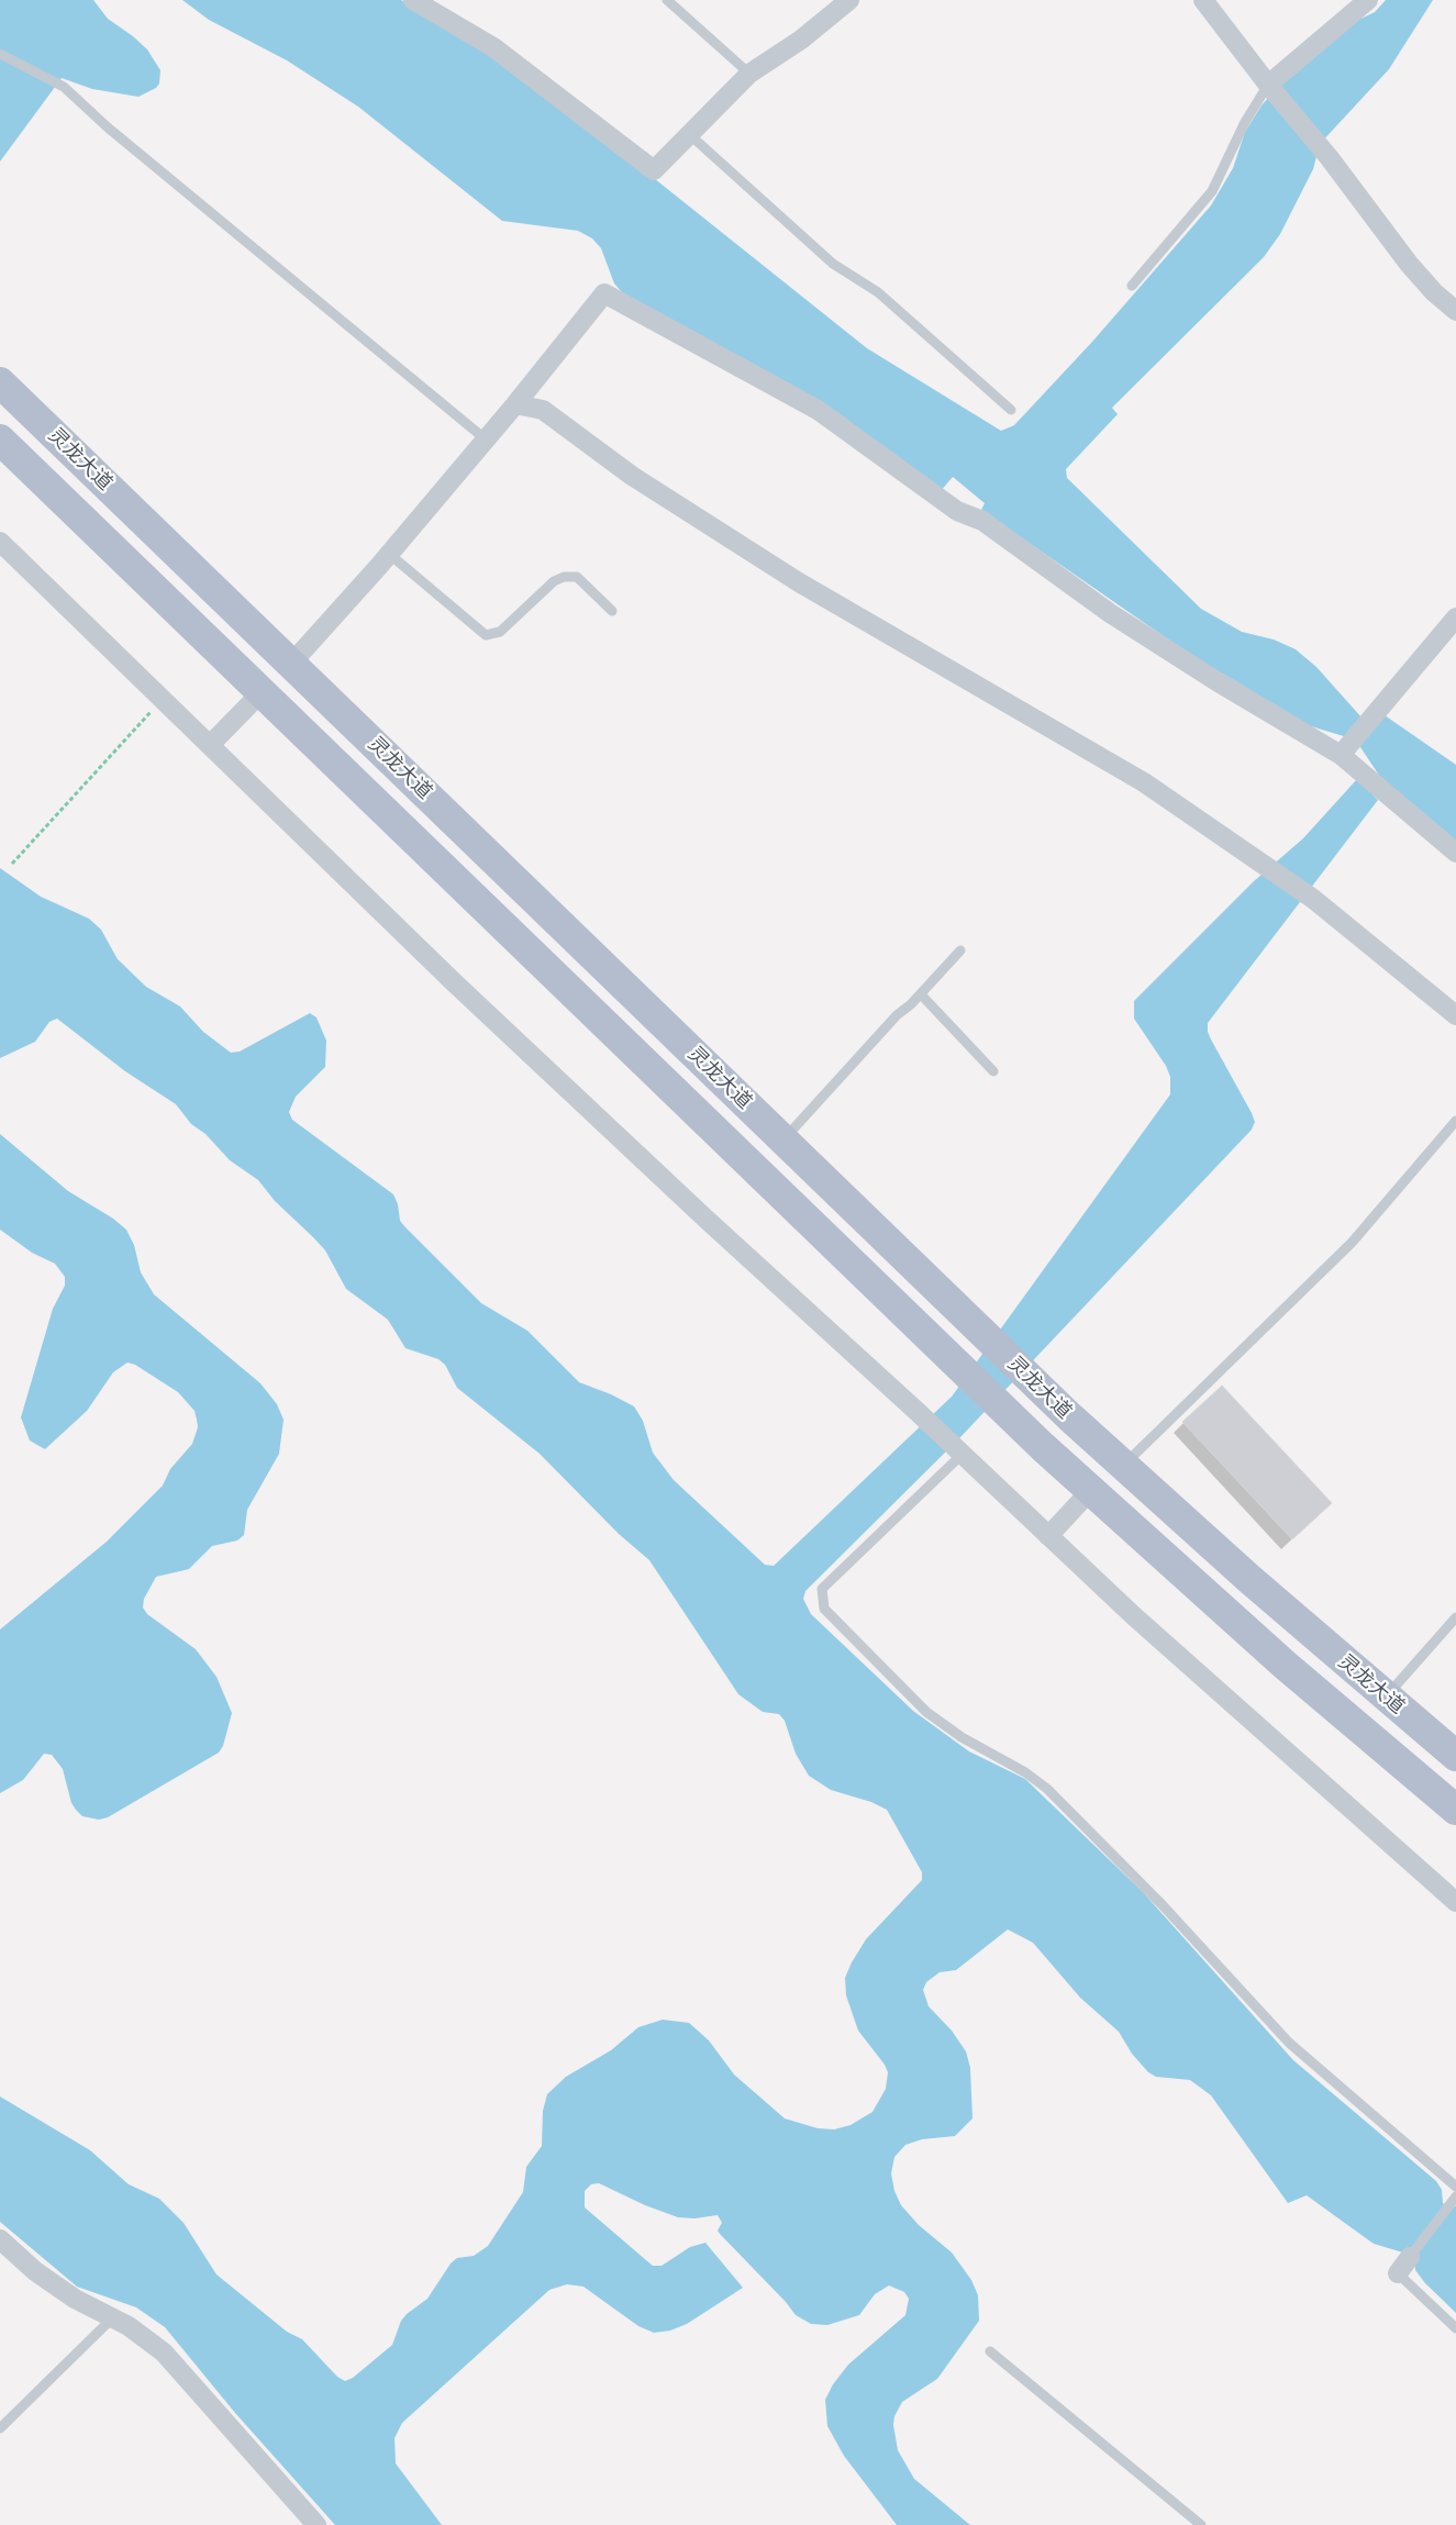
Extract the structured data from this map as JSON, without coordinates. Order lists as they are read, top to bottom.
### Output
{
  "streets": {
    "main road": ["灵龙大道"]
  }
}
